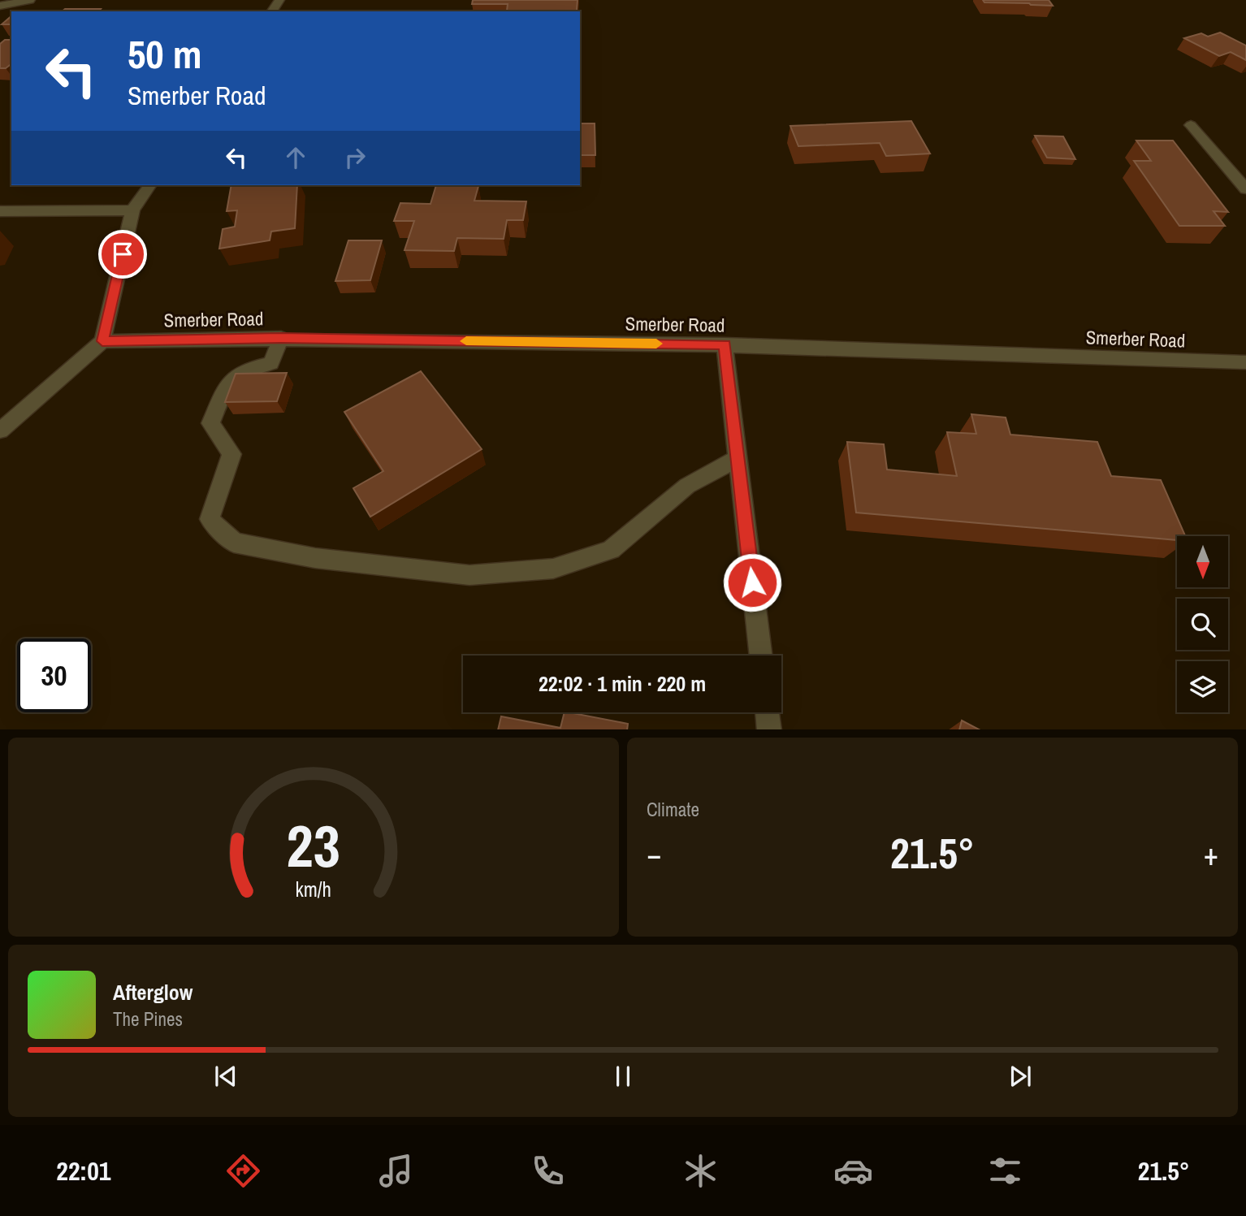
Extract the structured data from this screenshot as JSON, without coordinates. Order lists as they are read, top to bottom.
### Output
{
  "streets": {
    "street": ["Smerber Road"]
  },
  "north": "bottom",
  "page": {
    "turn": ["50 m", "Smerber Road"],
    "limit": "30",
    "trip": "22:02 · 1 min · 220 m",
    "tile": "Climate",
    "heat": ["−", "21.5°", "+"],
    "song": ["Afterglow", "The Pines"],
    "tabs": ["22:01", "21.5°"],
    "gauge": ["23", "km/h"]
  }
}
